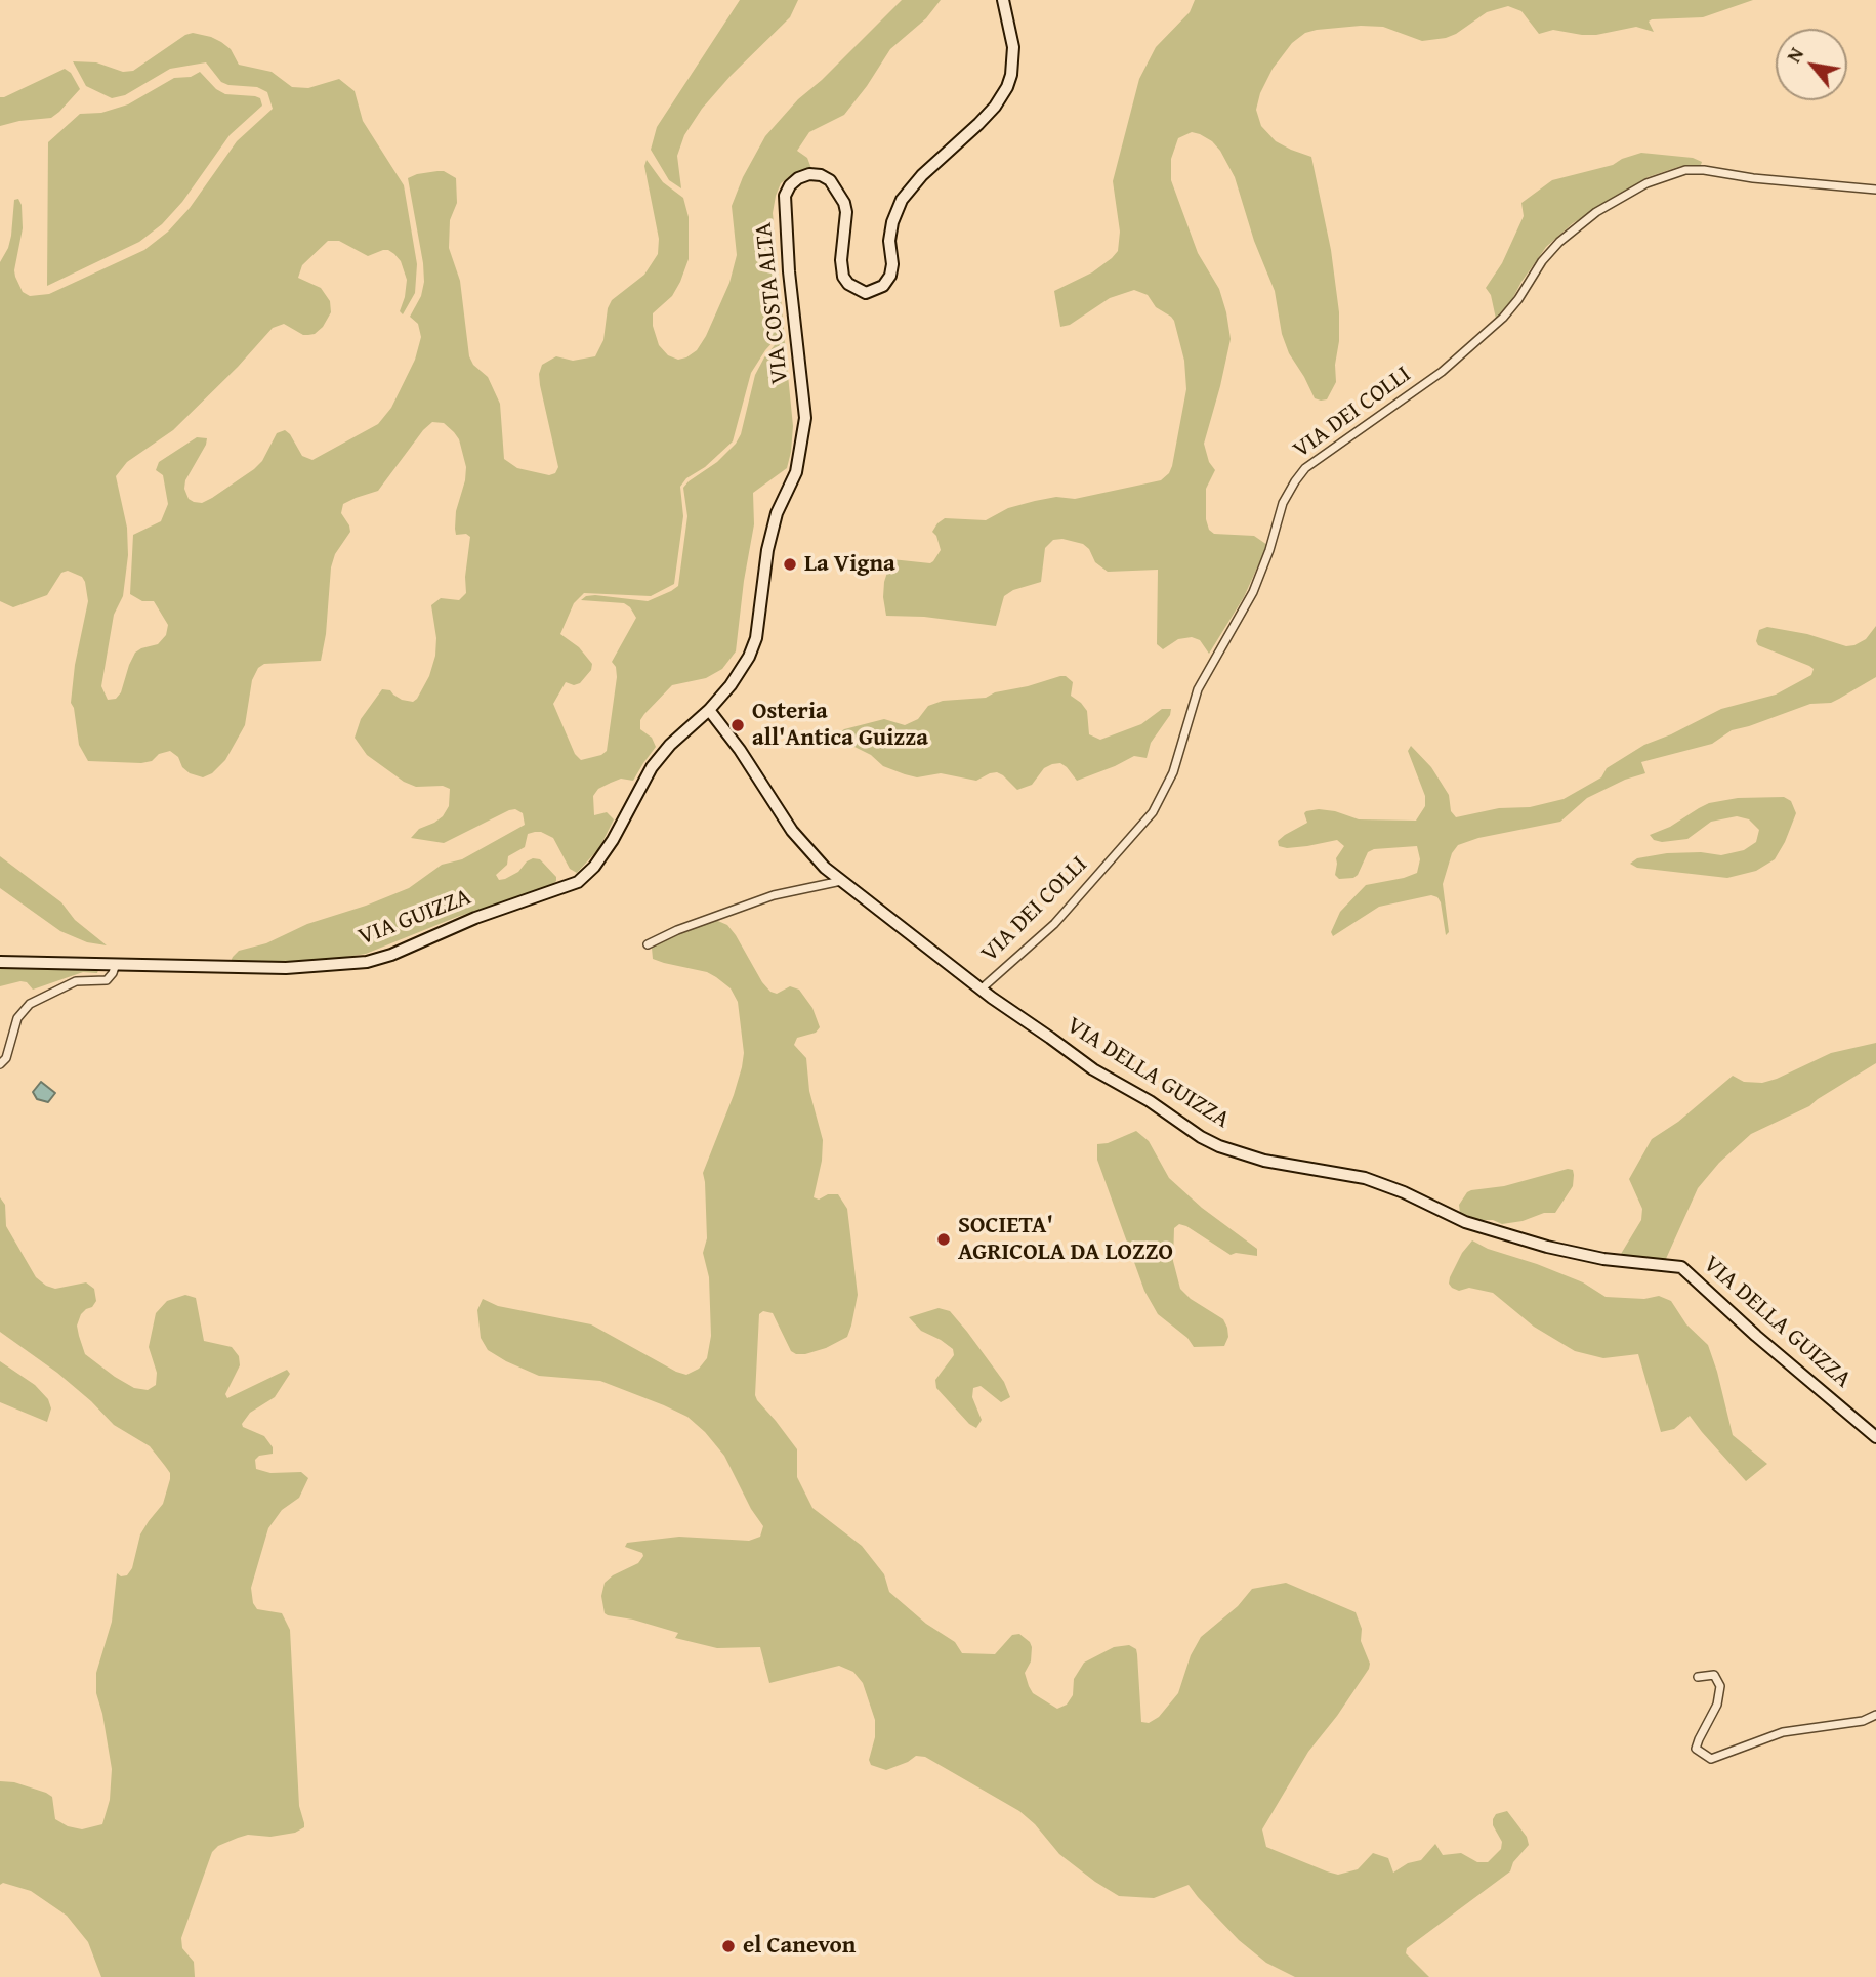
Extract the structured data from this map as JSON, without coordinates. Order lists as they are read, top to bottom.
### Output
{
  "streets": {
    "main road": ["VIA COSTA ALTA", "VIA GUIZZA", "VIA DELLA GUIZZA"],
    "street": ["VIA DEI COLLI"]
  },
  "crossings": [
    ["VIA COSTA ALTA", "VIA GUIZZA"],
    ["VIA COSTA ALTA", "VIA DELLA GUIZZA"],
    ["VIA DEI COLLI", "VIA DELLA GUIZZA"],
    ["VIA GUIZZA", "VIA DELLA GUIZZA"]
  ],
  "places": [
    "La Vigna",
    "Osteria all'Antica Guizza",
    "SOCIETA' AGRICOLA DA LOZZO",
    "el Canevon"
  ],
  "north": "top left"
}
